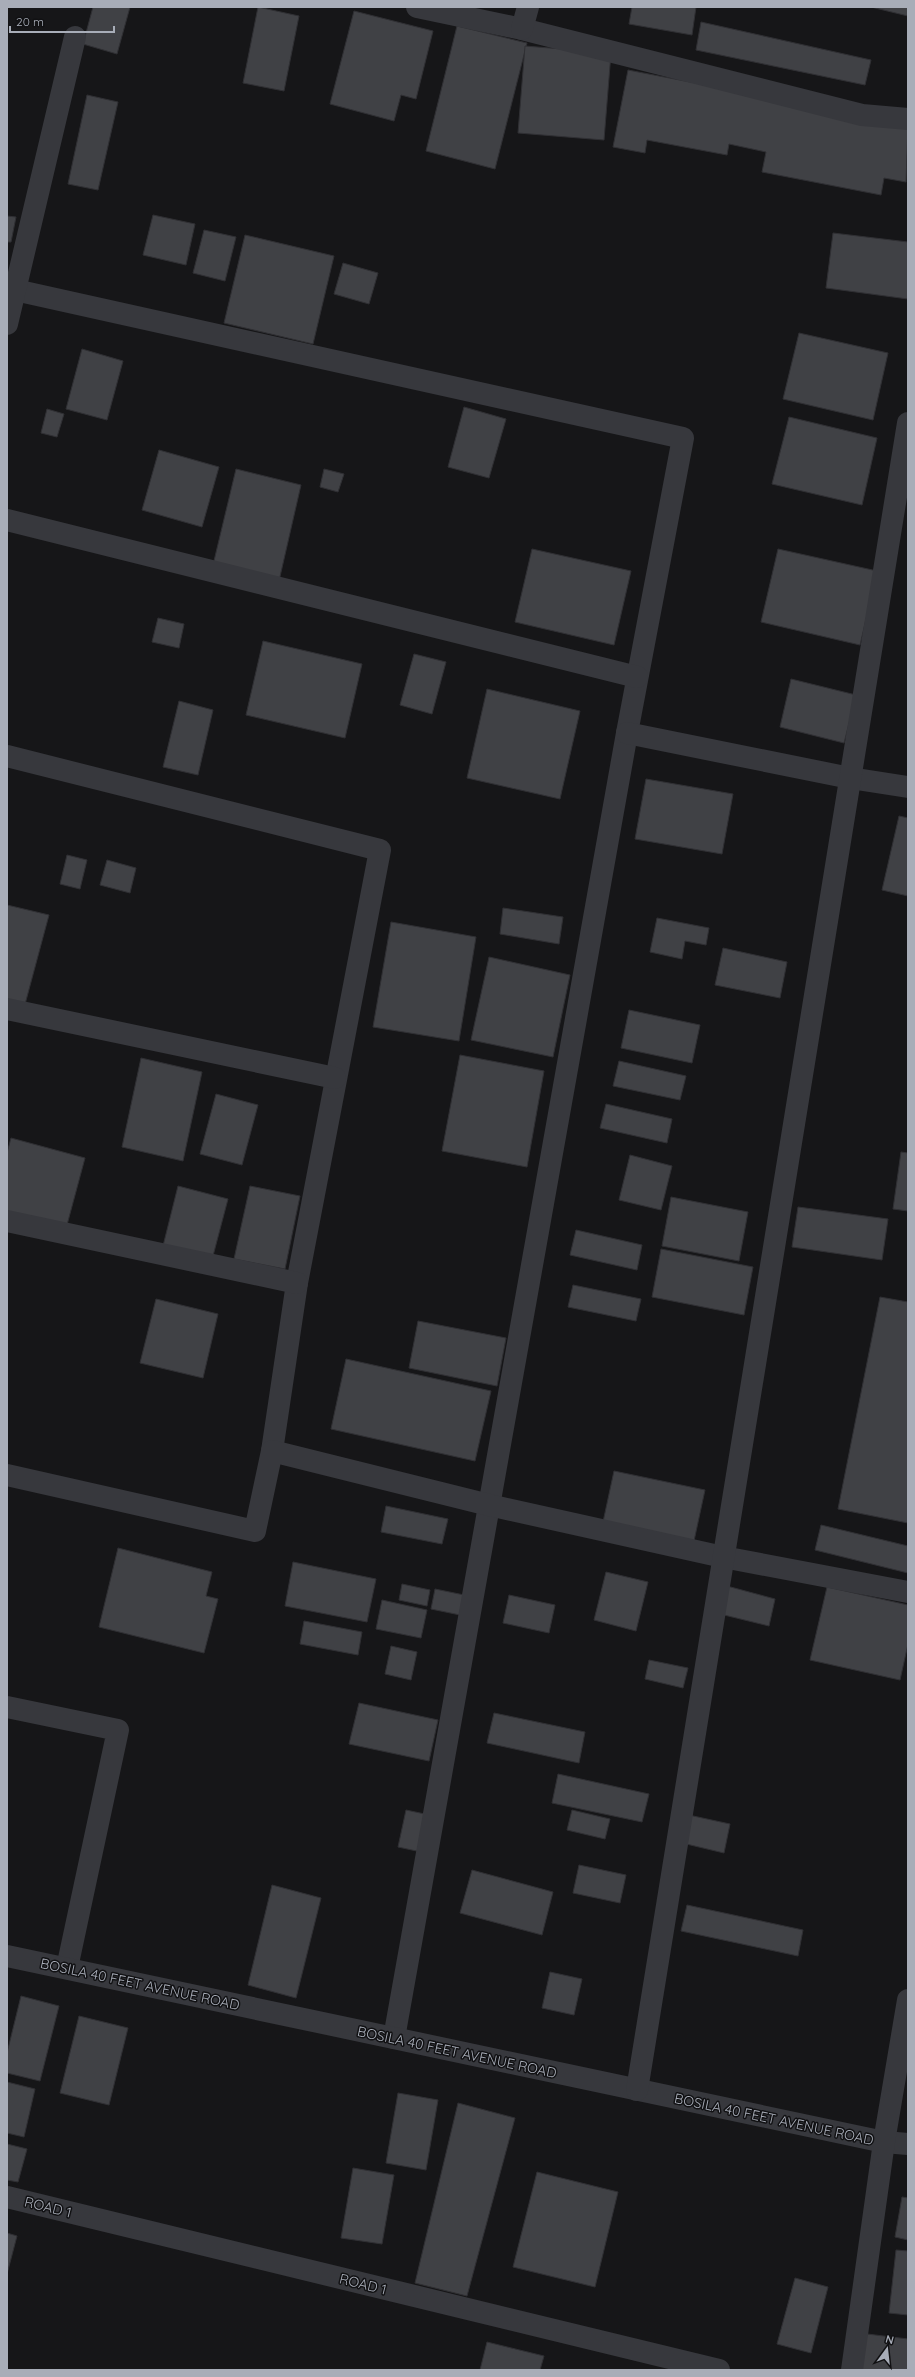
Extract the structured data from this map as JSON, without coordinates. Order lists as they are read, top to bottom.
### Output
{
  "streets": {
    "street": ["BOSILA 40 FEET AVENUE ROAD", "ROAD 1"]
  },
  "scale_bar": "20 m",
  "north": "top"
}
